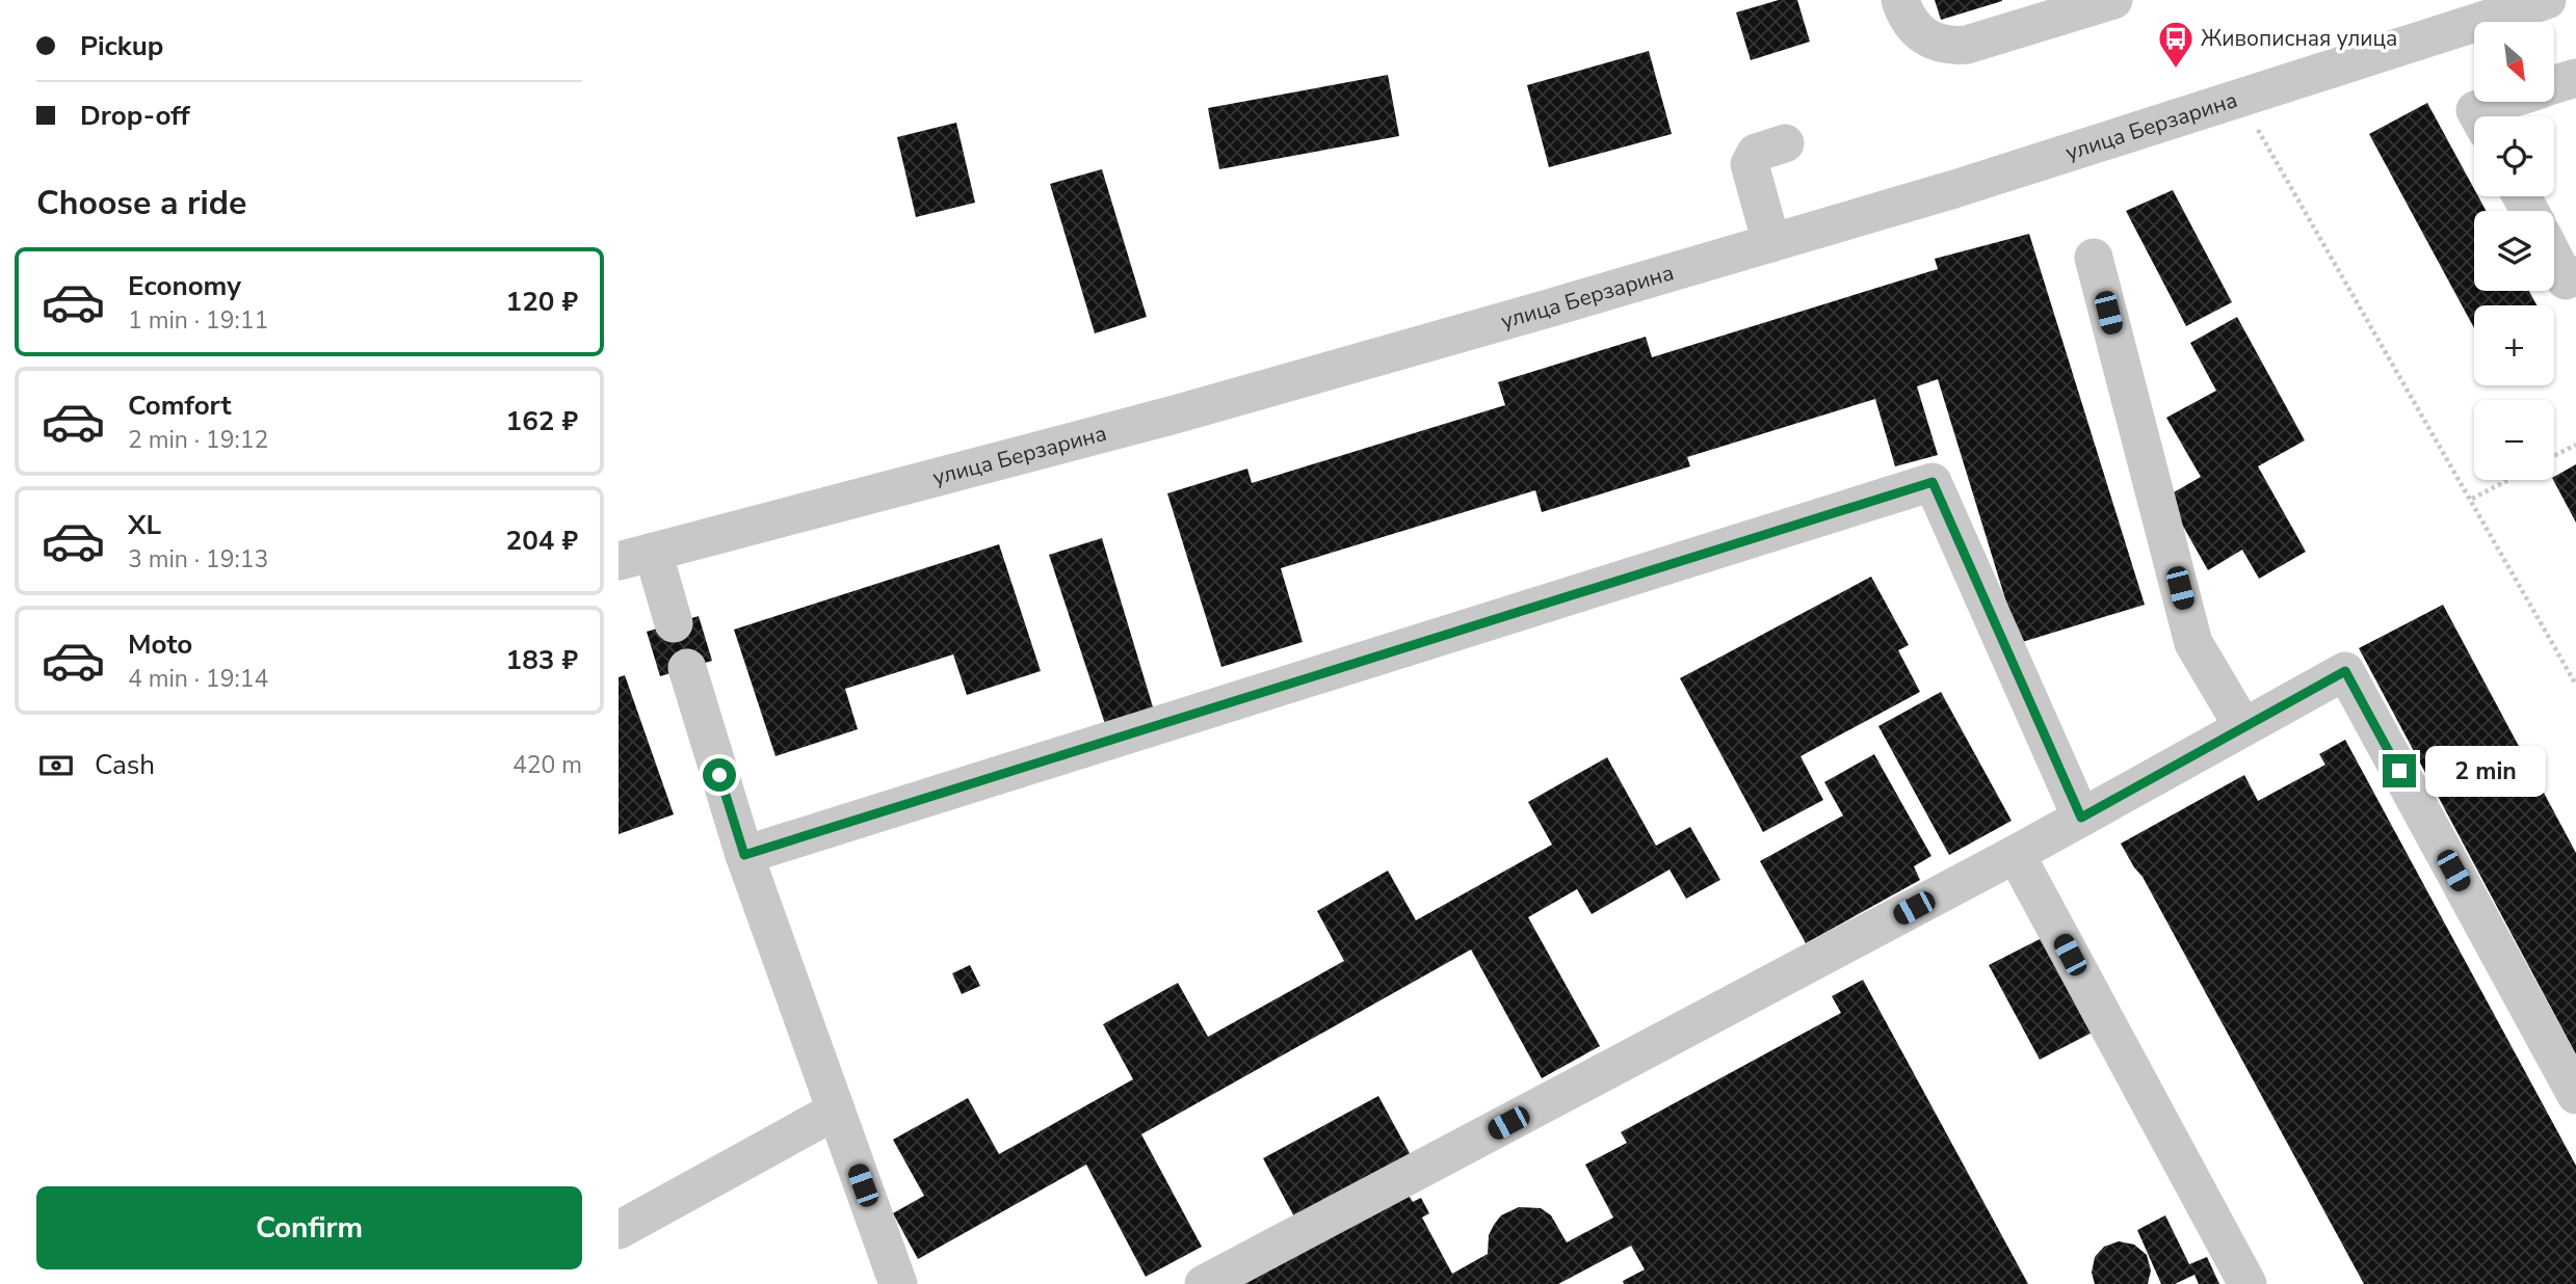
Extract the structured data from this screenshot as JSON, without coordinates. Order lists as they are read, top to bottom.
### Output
{
  "streets": {
    "street": ["улица Берзарина"]
  },
  "places": {
    "bus stop": ["Живописная улица"]
  },
  "north": "bottom right",
  "page": {
    "banner": ["Pickup", "Drop-off"],
    "map_buttons": ["+", "−"],
    "heading": "Choose a ride",
    "list": [
      {
        "name": "Economy",
        "note": "1 min · 19:11",
        "value": "120 ₽"
      },
      {
        "name": "Comfort",
        "note": "2 min · 19:12",
        "value": "162 ₽"
      },
      {
        "name": "XL",
        "note": "3 min · 19:13",
        "value": "204 ₽"
      },
      {
        "name": "Moto",
        "note": "4 min · 19:14",
        "value": "183 ₽"
      }
    ],
    "pay": ["Cash", "420 m"],
    "bubble": "2 min",
    "buttons": "Confirm"
  }
}
